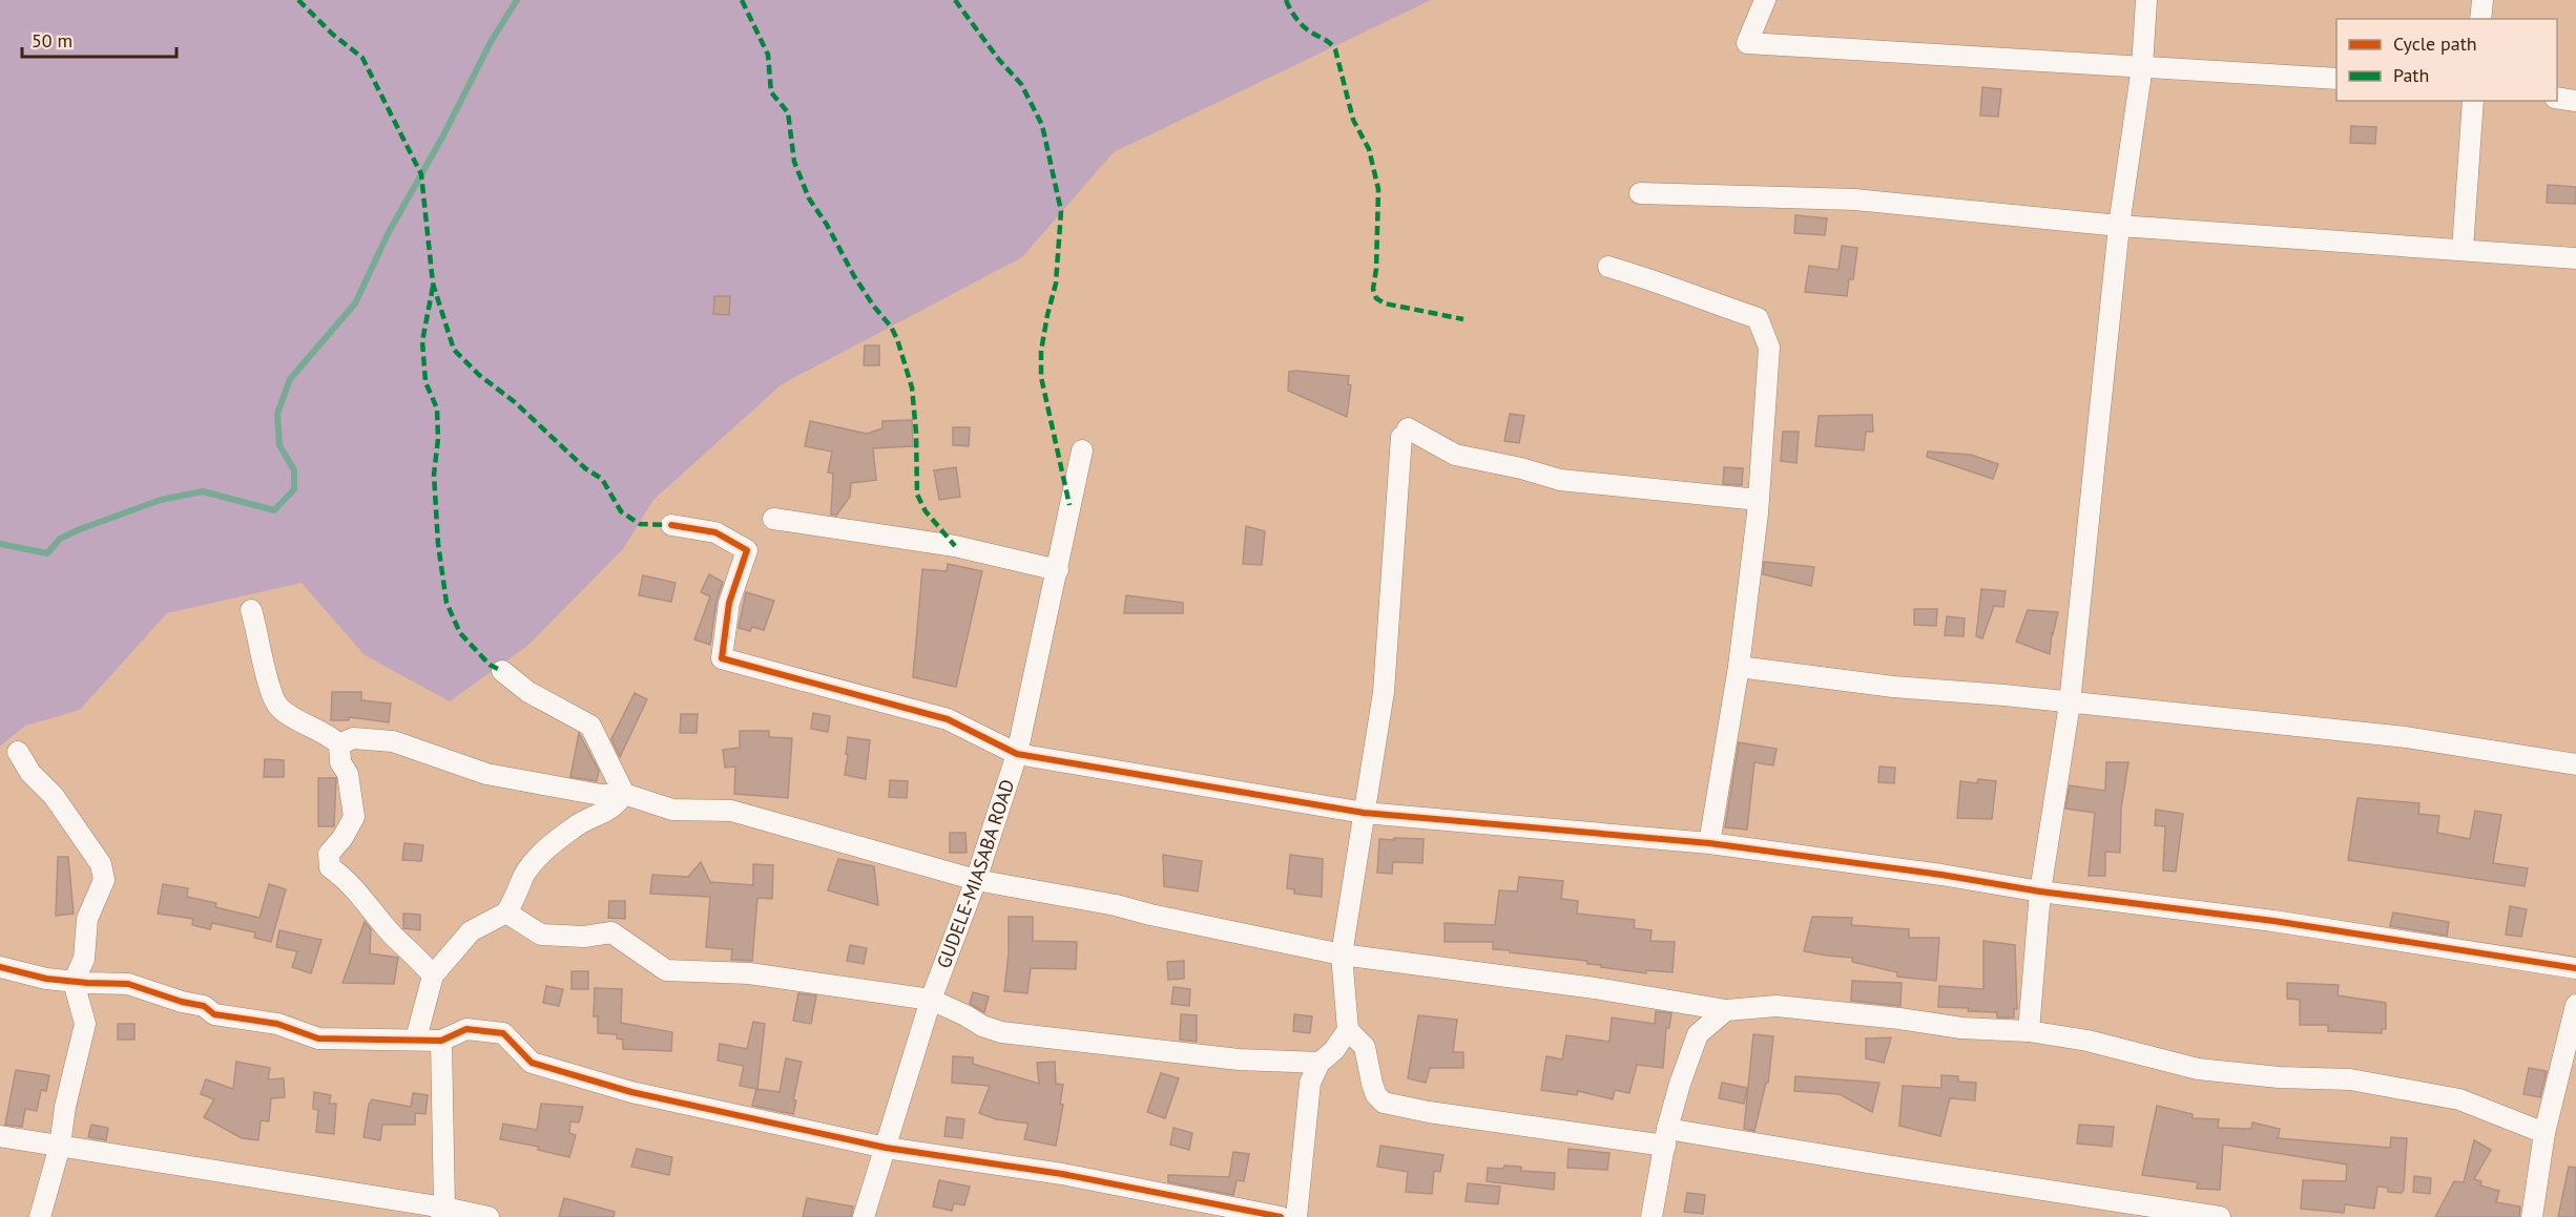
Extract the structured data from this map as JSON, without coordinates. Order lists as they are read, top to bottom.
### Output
{
  "streets": {
    "street": ["GUDELE-MIASABA ROAD"]
  },
  "legend": ["Cycle path", "Path"],
  "scale_bar": "50 m"
}
